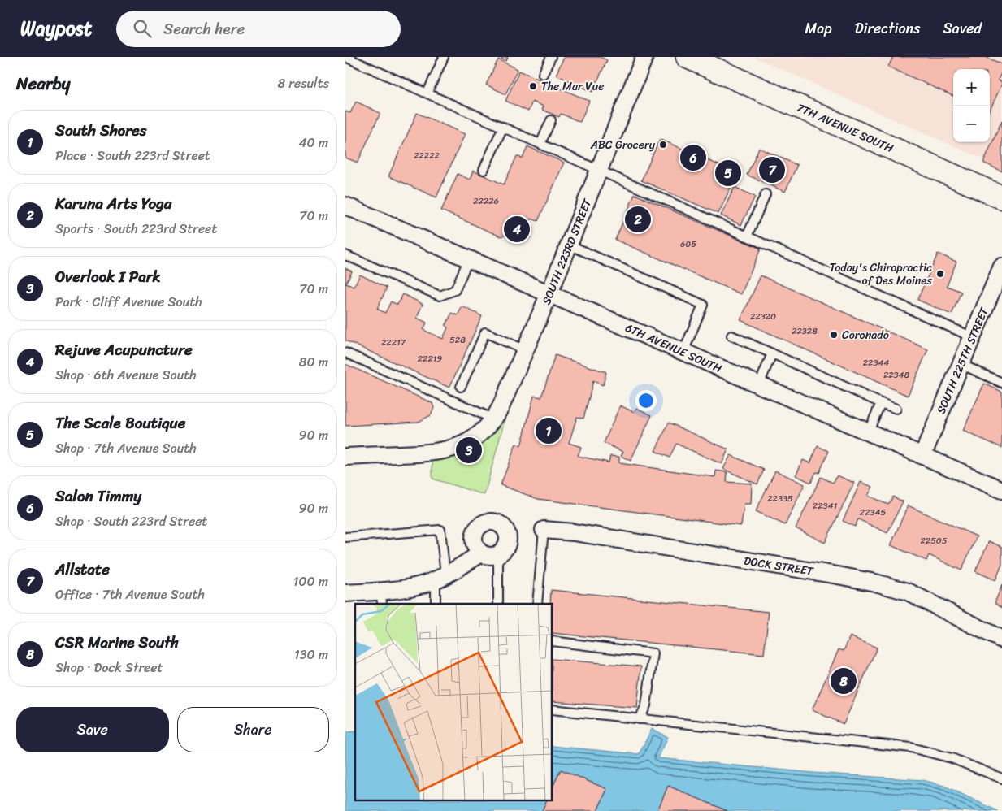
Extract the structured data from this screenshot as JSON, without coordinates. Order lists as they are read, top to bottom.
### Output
{
  "streets": {
    "main road": ["7TH AVENUE SOUTH"],
    "street": [
      "SOUTH 223RD STREET",
      "6TH AVENUE SOUTH",
      "SOUTH 225TH STREET",
      "DOCK STREET"
    ]
  },
  "crossings": [
    ["SOUTH 223RD STREET", "6TH AVENUE SOUTH"],
    ["6TH AVENUE SOUTH", "SOUTH 225TH STREET"]
  ],
  "places": [
    "The Mar Vue",
    "ABC Grocery",
    "Today's Chiropractic of Des Moines",
    "Coronado"
  ],
  "house_numbers": [
    "22222",
    "22226",
    "605",
    "22320",
    "22328",
    "528",
    "22217",
    "22219",
    "22344",
    "22348",
    "22335",
    "22341",
    "22345",
    "22505"
  ],
  "page": {
    "header": "Waypost",
    "search": "Search here",
    "nav": ["Map", "Directions", "Saved"],
    "heading": ["Nearby", "8 results"],
    "map_buttons": ["+", "−"],
    "list": [
      {
        "mark": "1",
        "name": "South Shores",
        "note": "Place · South 223rd Street",
        "value": "40 m"
      },
      {
        "mark": "2",
        "name": "Karuna Arts Yoga",
        "note": "Sports · South 223rd Street",
        "value": "70 m"
      },
      {
        "mark": "3",
        "name": "Overlook I Park",
        "note": "Park · Cliff Avenue South",
        "value": "70 m"
      },
      {
        "mark": "4",
        "name": "Rejuve Acupuncture",
        "note": "Shop · 6th Avenue South",
        "value": "80 m"
      },
      {
        "mark": "5",
        "name": "The Scale Boutique",
        "note": "Shop · 7th Avenue South",
        "value": "90 m"
      },
      {
        "mark": "6",
        "name": "Salon Timmy",
        "note": "Shop · South 223rd Street",
        "value": "90 m"
      },
      {
        "mark": "7",
        "name": "Allstate",
        "note": "Office · 7th Avenue South",
        "value": "100 m"
      },
      {
        "mark": "8",
        "name": "CSR Marine South",
        "note": "Shop · Dock Street",
        "value": "130 m"
      }
    ],
    "pins": [
      "6",
      "7",
      "5",
      "2",
      "4",
      "1",
      "3",
      "8"
    ],
    "buttons": ["Save", "Share"]
  }
}
